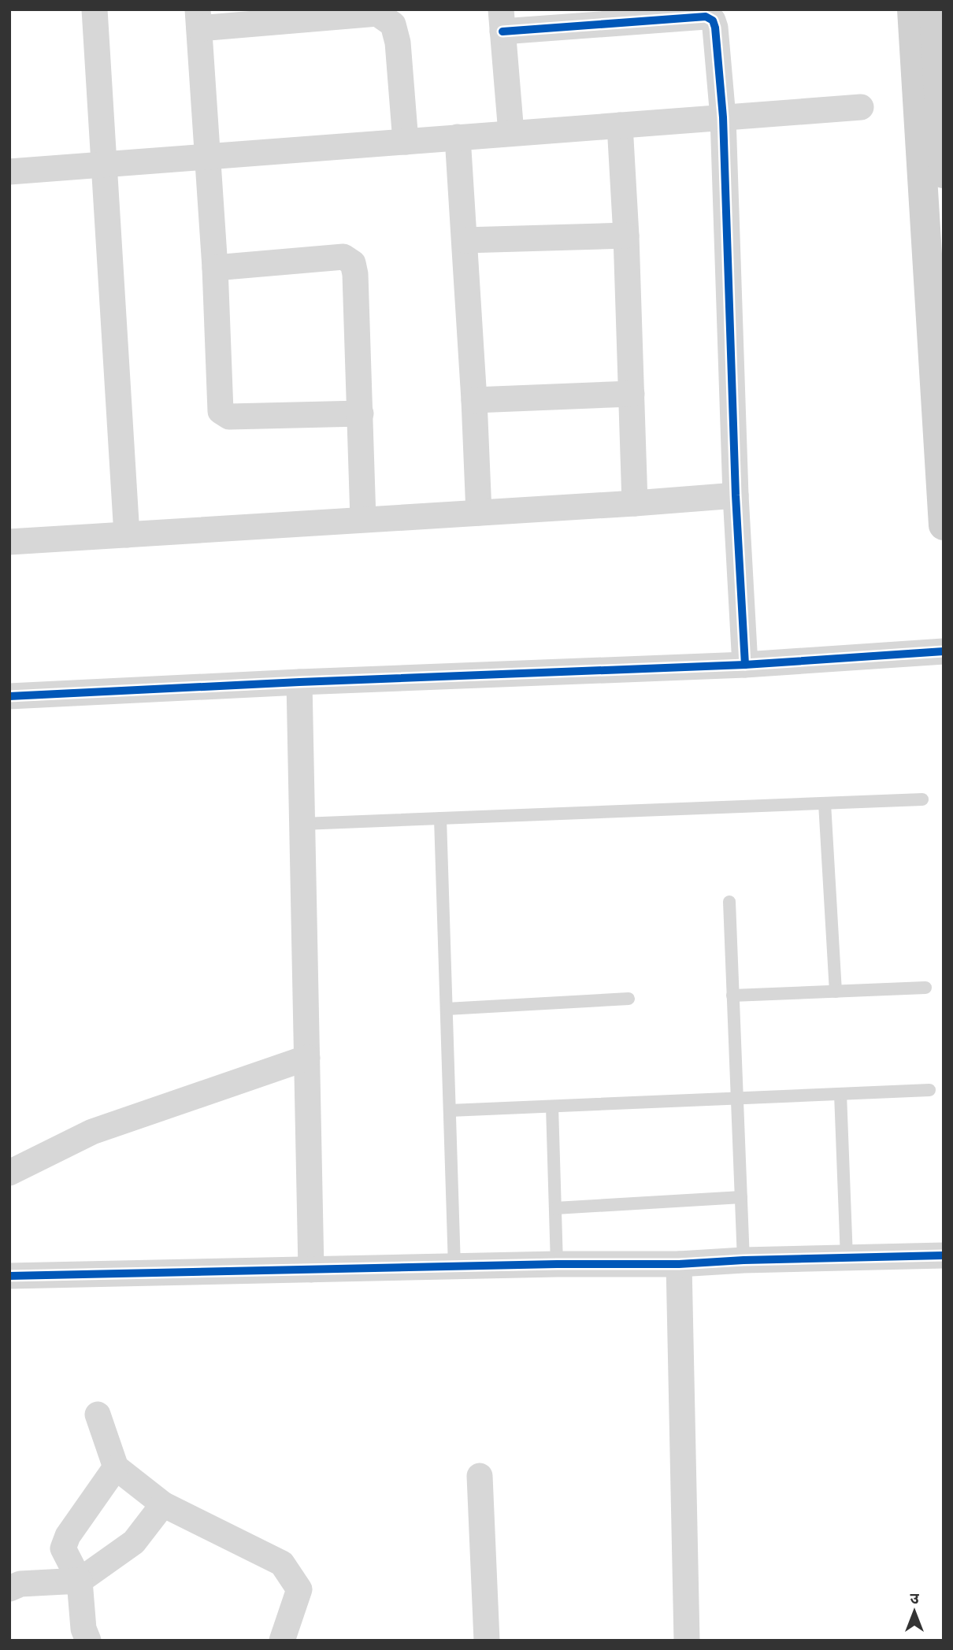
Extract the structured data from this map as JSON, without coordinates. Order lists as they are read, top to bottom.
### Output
{
  "north": "top"
}
